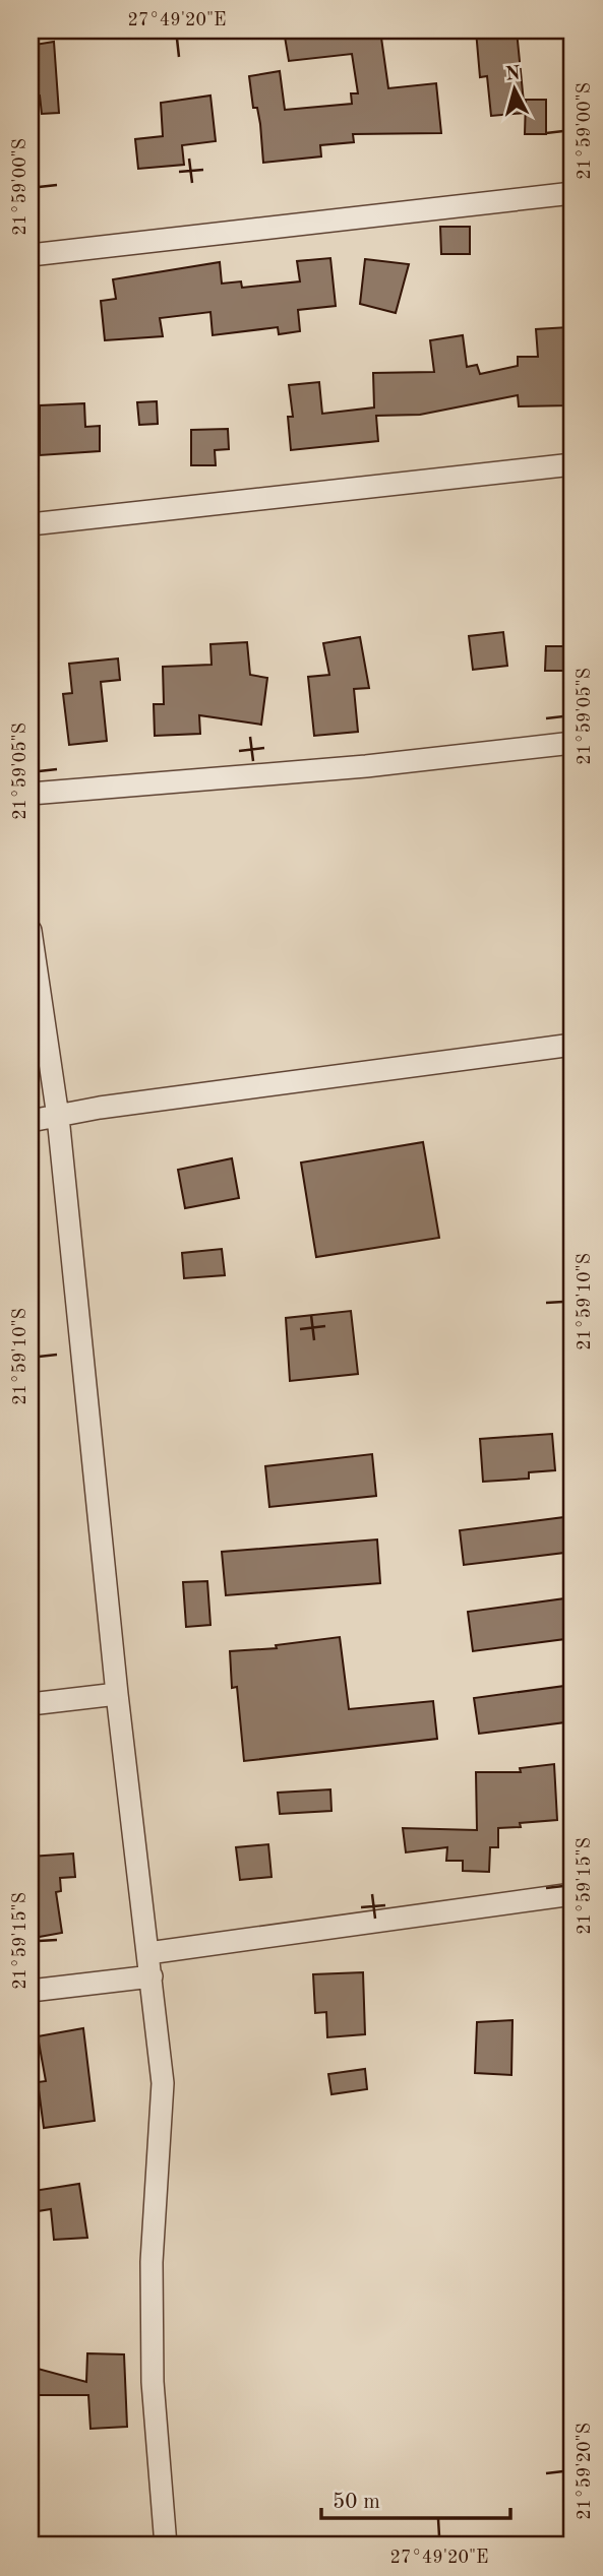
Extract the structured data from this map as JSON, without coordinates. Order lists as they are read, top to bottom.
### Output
{
  "scale_bar": "50 m",
  "north": "top",
  "coordinates": [
    "27°49'20\"E",
    "21°59'00\"S",
    "21°59'05\"S",
    "21°59'10\"S",
    "21°59'15\"S",
    "21°59'20\"S"
  ]
}
